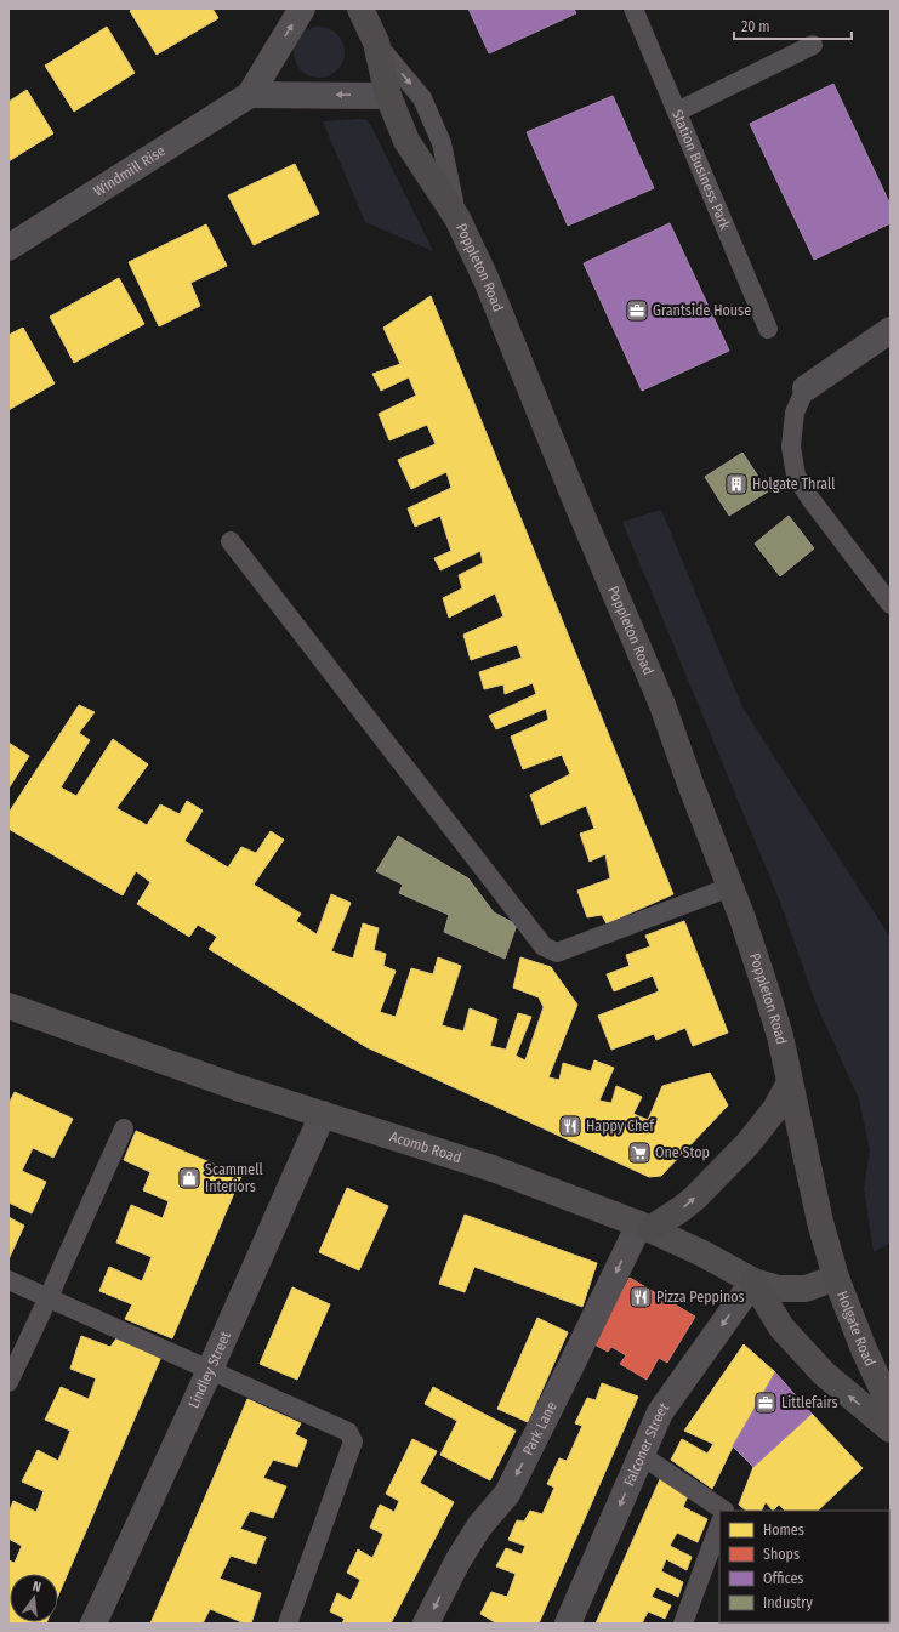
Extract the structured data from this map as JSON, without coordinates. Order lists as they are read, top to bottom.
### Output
{
  "streets": {
    "main road": ["Poppleton Road", "Acomb Road", "Holgate Road"],
    "street": [
      "Windmill Rise",
      "Lindley Street",
      "Park Lane",
      "Falconer Street"
    ],
    "lane": ["Station Business Park"]
  },
  "crossings": [
    ["Poppleton Road", "Acomb Road"],
    ["Poppleton Road", "Holgate Road"],
    ["Acomb Road", "Holgate Road"],
    ["Acomb Road", "Lindley Street"],
    ["Acomb Road", "Park Lane"],
    ["Acomb Road", "Falconer Street"]
  ],
  "one_way": ["Park Lane", "Falconer Street"],
  "places": {
    "office": ["Grantside House", "Littlefairs"],
    "building": ["Holgate Thrall"],
    "restaurant": ["Happy Chef", "Pizza Peppinos"],
    "supermarket": ["One Stop"],
    "shop": ["Scammell Interiors"]
  },
  "legend": [
    "Homes",
    "Shops",
    "Offices",
    "Industry"
  ],
  "scale_bar": "20 m",
  "north": "top"
}
